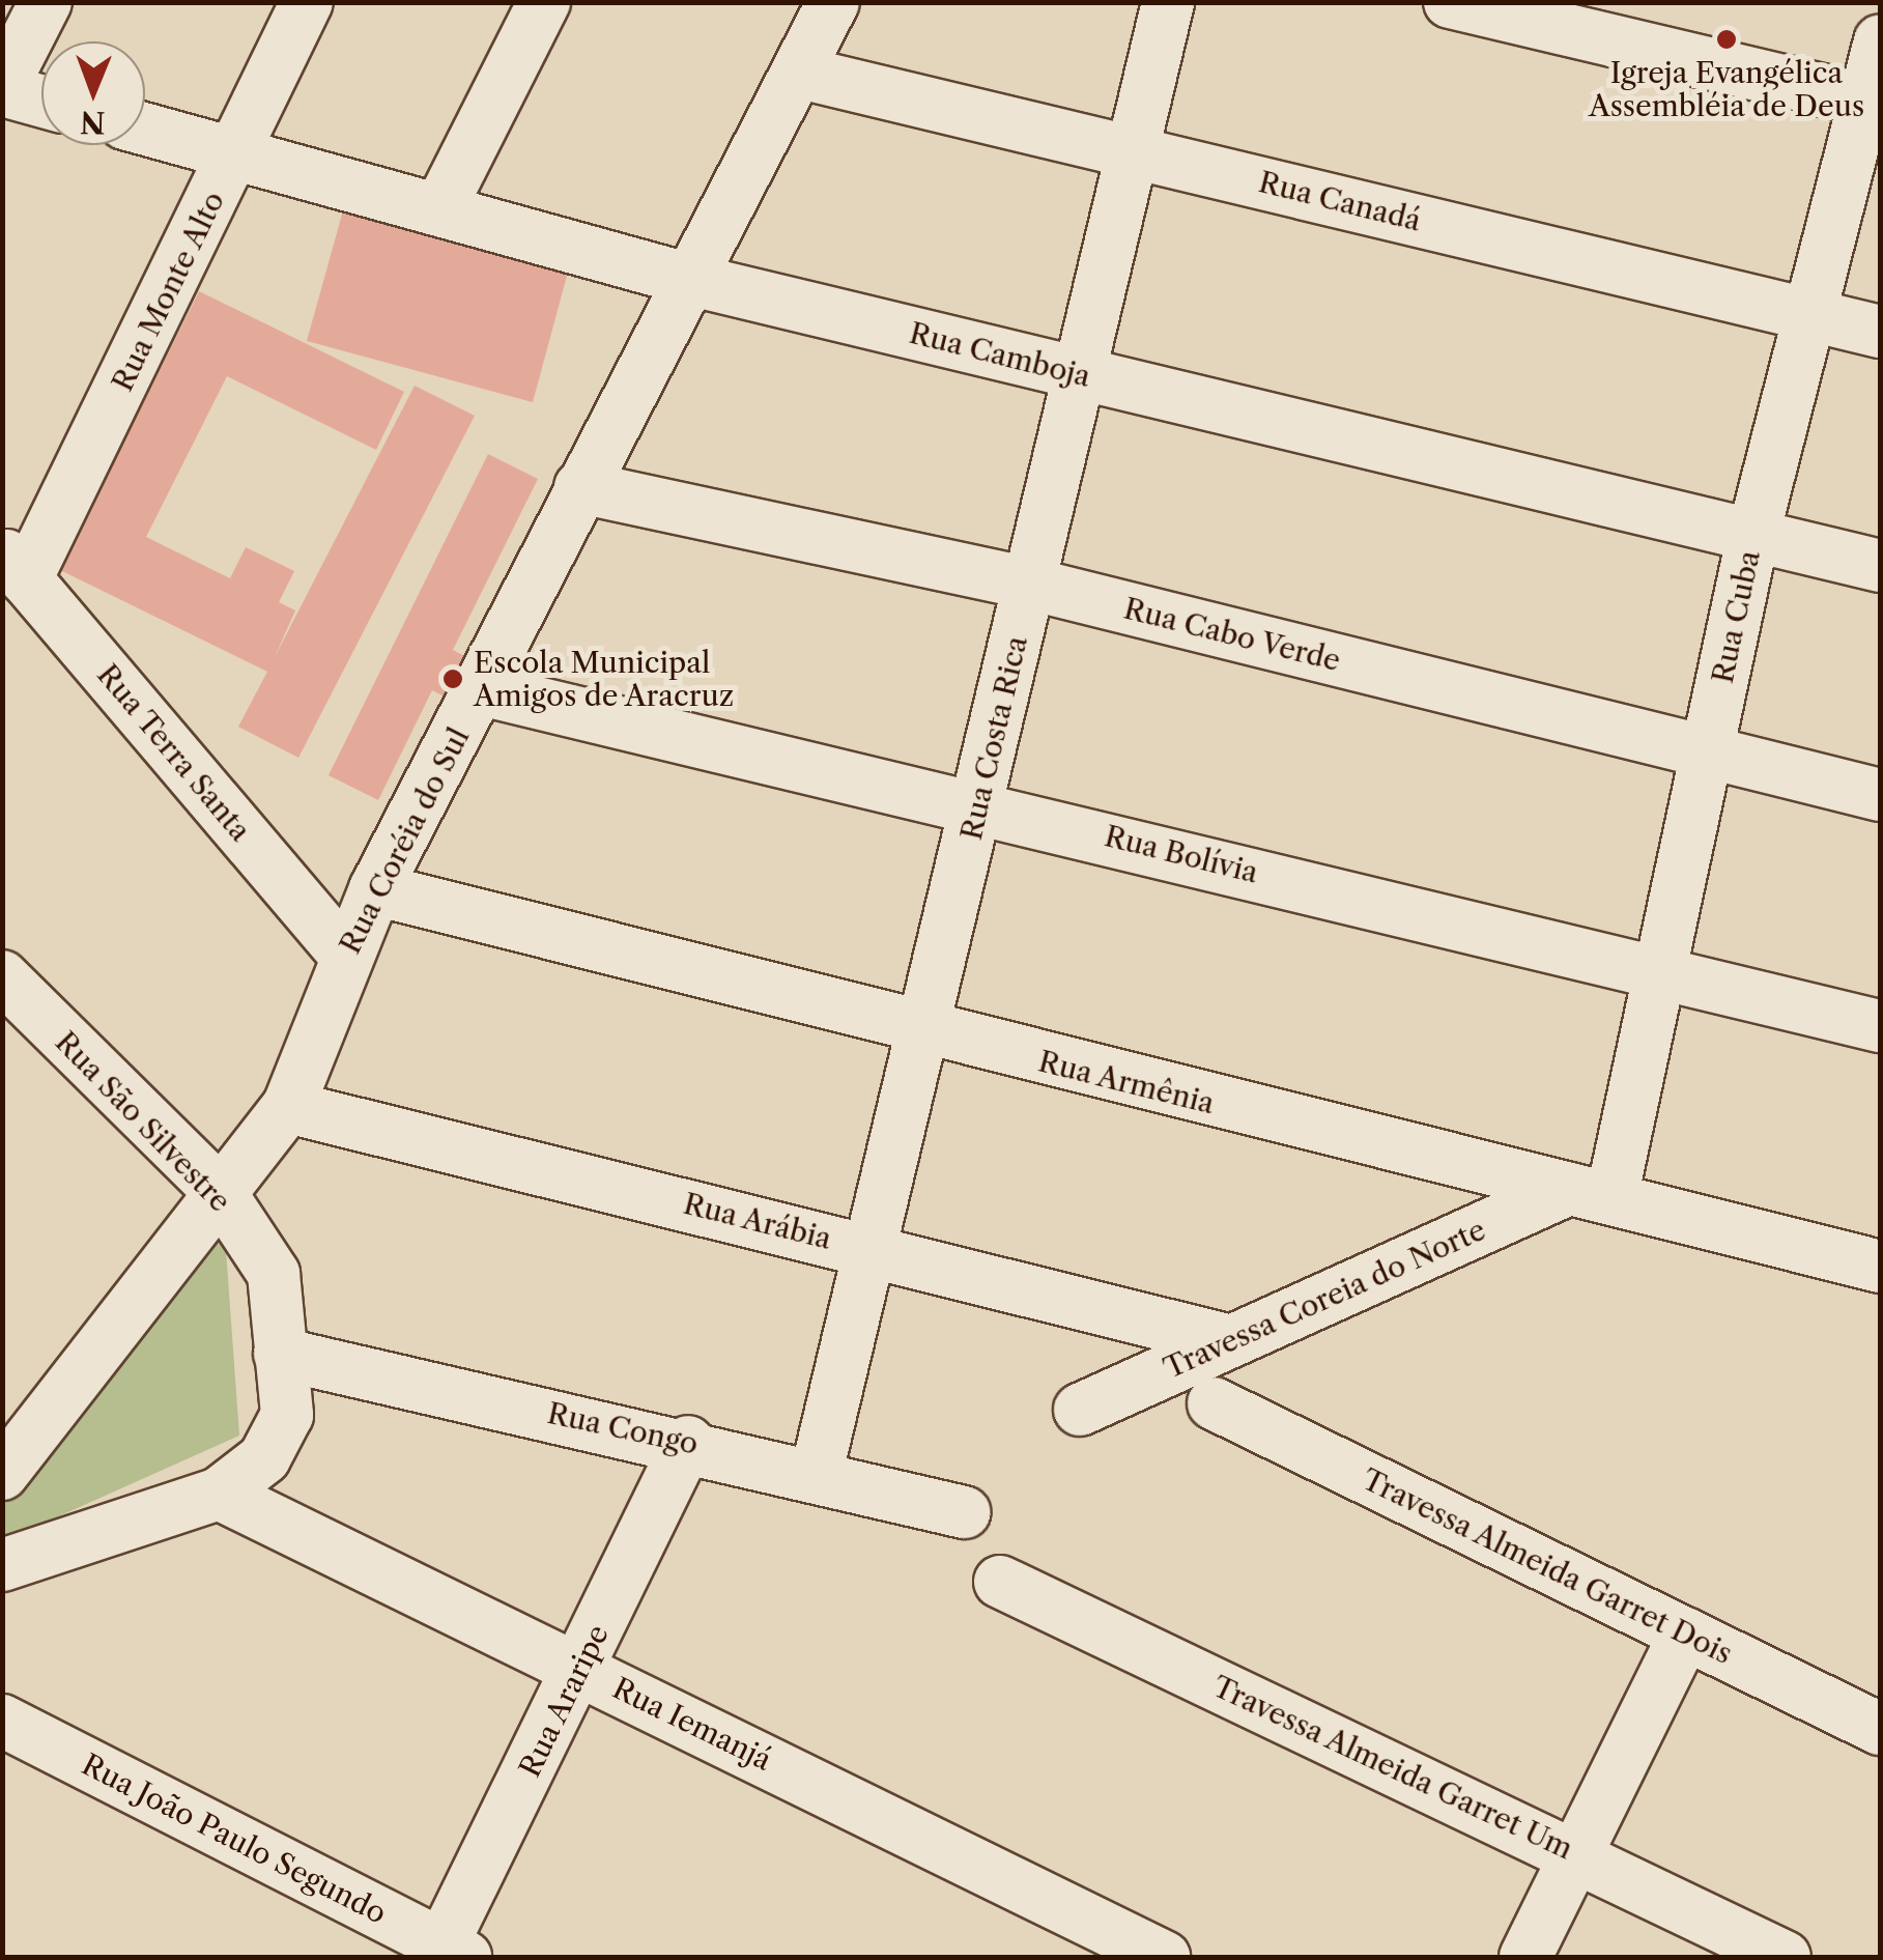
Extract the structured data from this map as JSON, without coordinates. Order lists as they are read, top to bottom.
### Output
{
  "streets": {
    "street": [
      "Rua Canadá",
      "Rua Monte Alto",
      "Rua Camboja",
      "Rua Cuba",
      "Rua Cabo Verde",
      "Rua Costa Rica",
      "Rua Terra Santa",
      "Rua Coréia do Sul",
      "Rua Bolívia",
      "Rua Armênia",
      "Rua São Silvestre",
      "Rua Arábia",
      "Travessa Coreia do Norte",
      "Rua Congo",
      "Travessa Almeida Garret Dois",
      "Rua Araripe",
      "Rua Iemanjá",
      "Travessa Almeida Garret Um",
      "Rua João Paulo Segundo"
    ]
  },
  "crossings": [
    ["Rua Canadá", "Rua Cuba"],
    ["Rua Canadá", "Rua Costa Rica"],
    ["Rua Canadá", "Rua Coréia do Sul"],
    ["Rua Monte Alto", "Rua Camboja"],
    ["Rua Monte Alto", "Rua Terra Santa"],
    ["Rua Camboja", "Rua Cuba"],
    ["Rua Camboja", "Rua Costa Rica"],
    ["Rua Camboja", "Rua Coréia do Sul"],
    ["Rua Cuba", "Rua Cabo Verde"],
    ["Rua Cuba", "Rua Bolívia"],
    ["Rua Cuba", "Rua Armênia"],
    ["Rua Cuba", "Travessa Coreia do Norte"],
    ["Rua Cabo Verde", "Rua Costa Rica"],
    ["Rua Cabo Verde", "Rua Coréia do Sul"],
    ["Rua Costa Rica", "Rua Bolívia"],
    ["Rua Costa Rica", "Rua Armênia"],
    ["Rua Costa Rica", "Rua Arábia"],
    ["Rua Costa Rica", "Rua Congo"],
    ["Rua Terra Santa", "Rua Coréia do Sul"],
    ["Rua Coréia do Sul", "Rua Bolívia"],
    ["Rua Coréia do Sul", "Rua Armênia"],
    ["Rua Coréia do Sul", "Rua São Silvestre"],
    ["Rua Coréia do Sul", "Rua Arábia"],
    ["Rua Armênia", "Travessa Coreia do Norte"],
    ["Rua São Silvestre", "Rua Congo"],
    ["Rua São Silvestre", "Rua Iemanjá"],
    ["Rua Arábia", "Travessa Coreia do Norte"],
    ["Rua Congo", "Rua Araripe"],
    ["Rua Araripe", "Rua Iemanjá"],
    ["Rua Araripe", "Rua João Paulo Segundo"]
  ],
  "places": ["Igreja Evangélica Assembléia de Deus", "Escola Municipal Amigos de Aracruz"],
  "north": "bottom"
}
